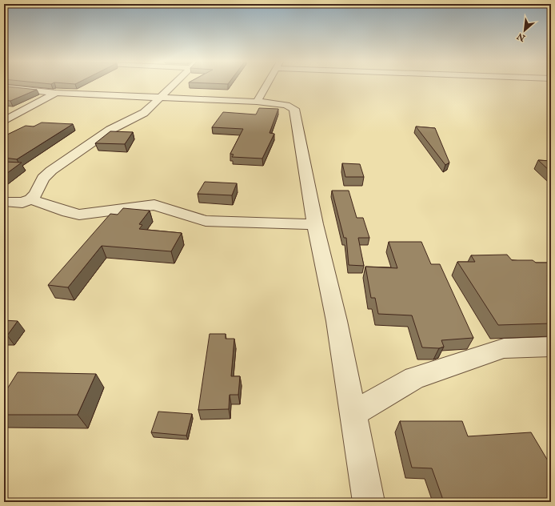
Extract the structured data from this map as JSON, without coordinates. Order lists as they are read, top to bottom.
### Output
{
  "north": "bottom left"
}
